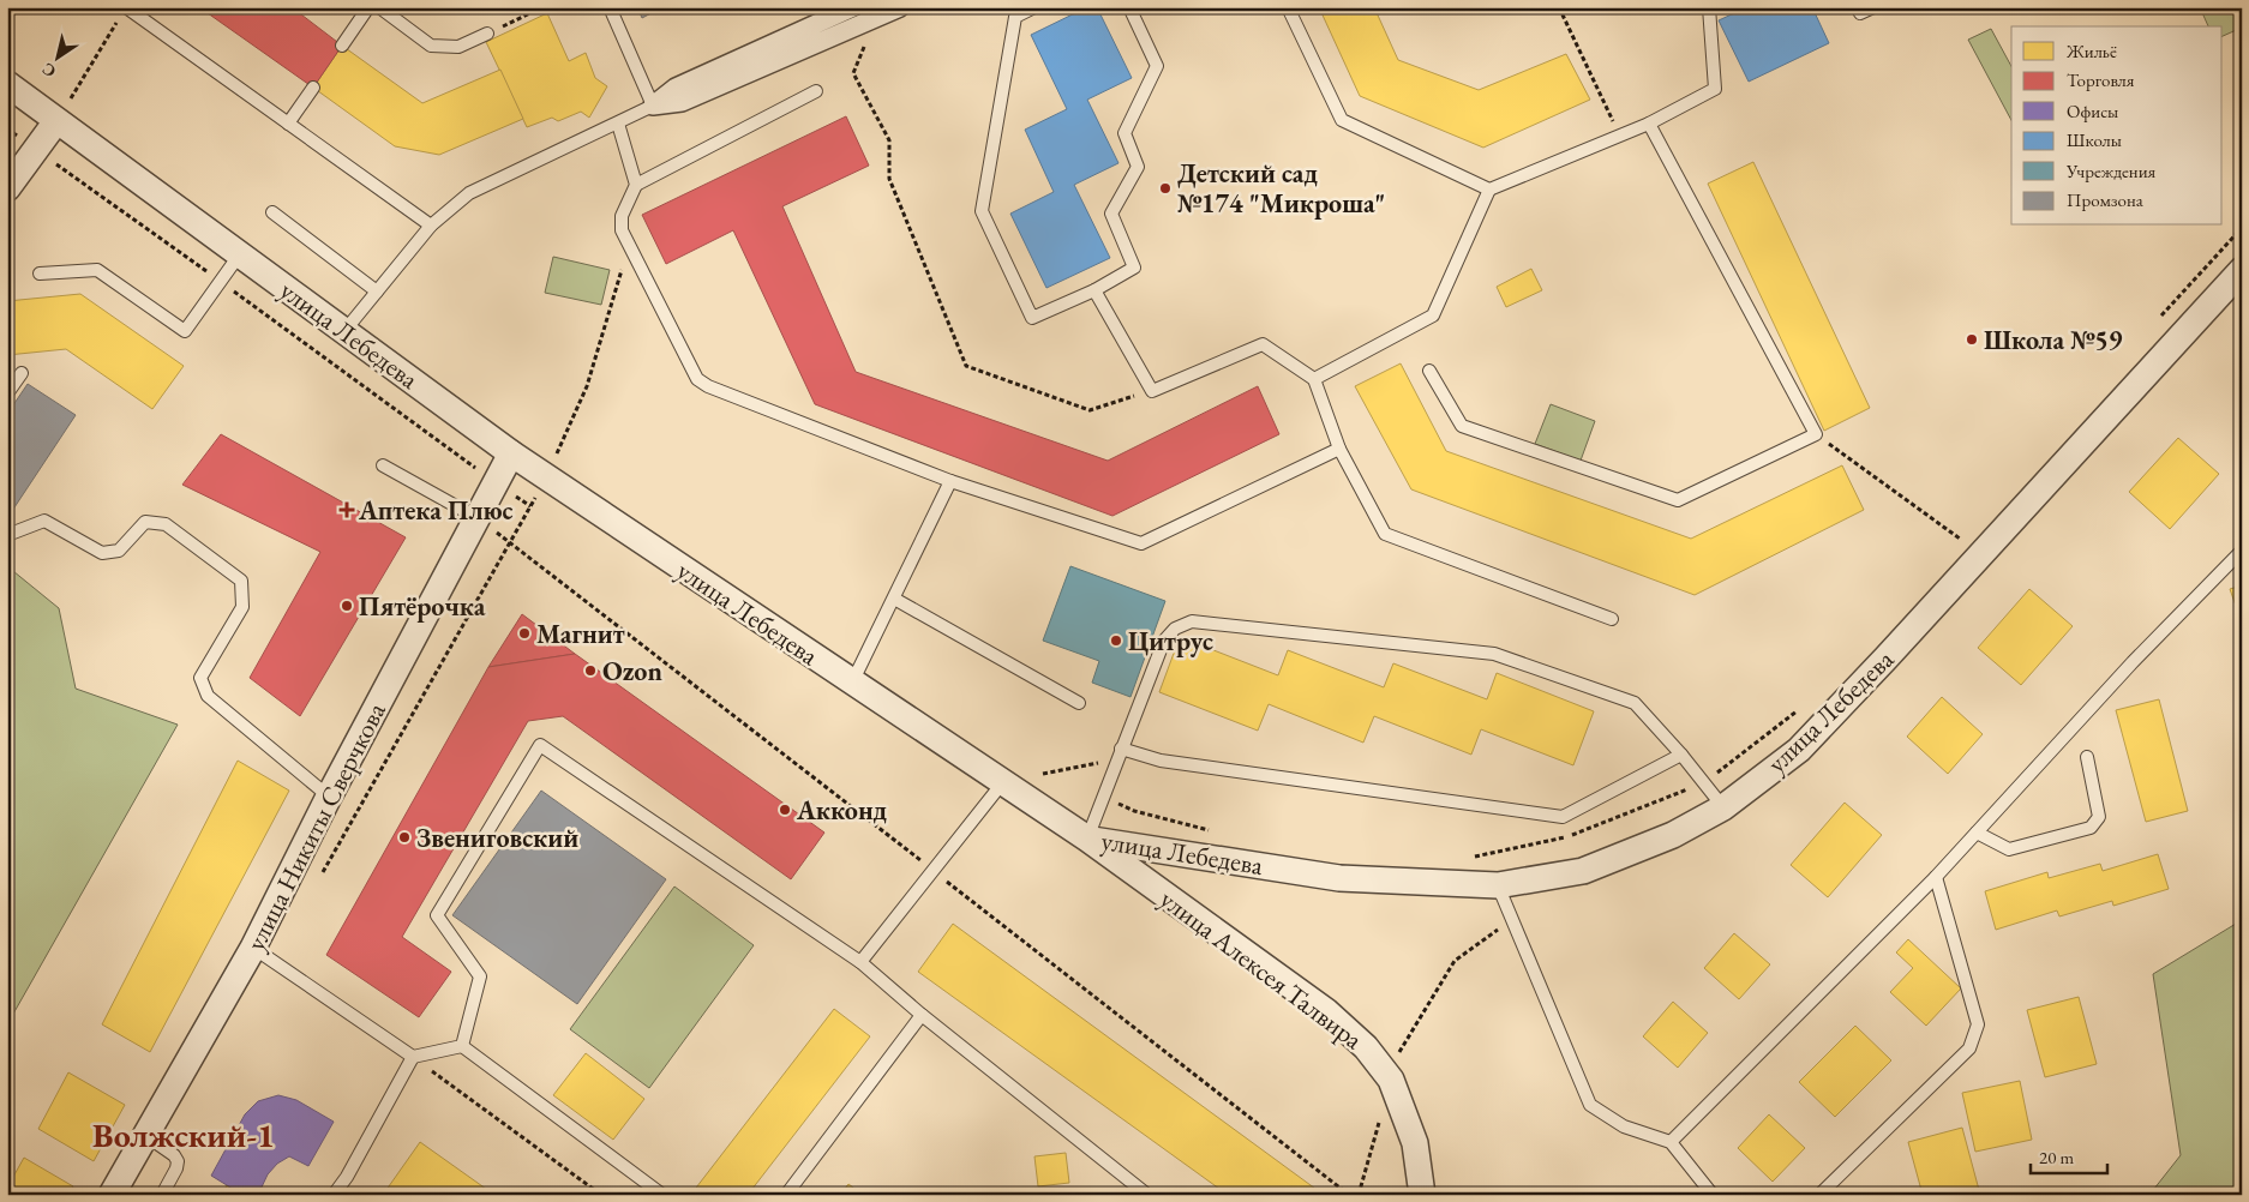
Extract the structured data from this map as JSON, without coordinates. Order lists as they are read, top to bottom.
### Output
{
  "streets": {
    "street": ["улица Лебедева", "улица Никиты Сверчкова", "улица Алексея Талвира"]
  },
  "crossings": [
    ["улица Лебедева", "улица Никиты Сверчкова"],
    ["улица Лебедева", "улица Алексея Талвира"]
  ],
  "districts": ["Волжский-1"],
  "places": {
    "other": [
      "Детский сад №174 \"Микроша\"",
      "Школа №59",
      "Пятёрочка",
      "Магнит",
      "Цитрус",
      "Ozon",
      "Акконд",
      "Звениговский"
    ],
    "health": ["Аптека Плюс"]
  },
  "legend": [
    "Жильё",
    "Торговля",
    "Офисы",
    "Школы",
    "Учреждения",
    "Промзона"
  ],
  "scale_bar": "20 m",
  "north": "bottom left"
}
